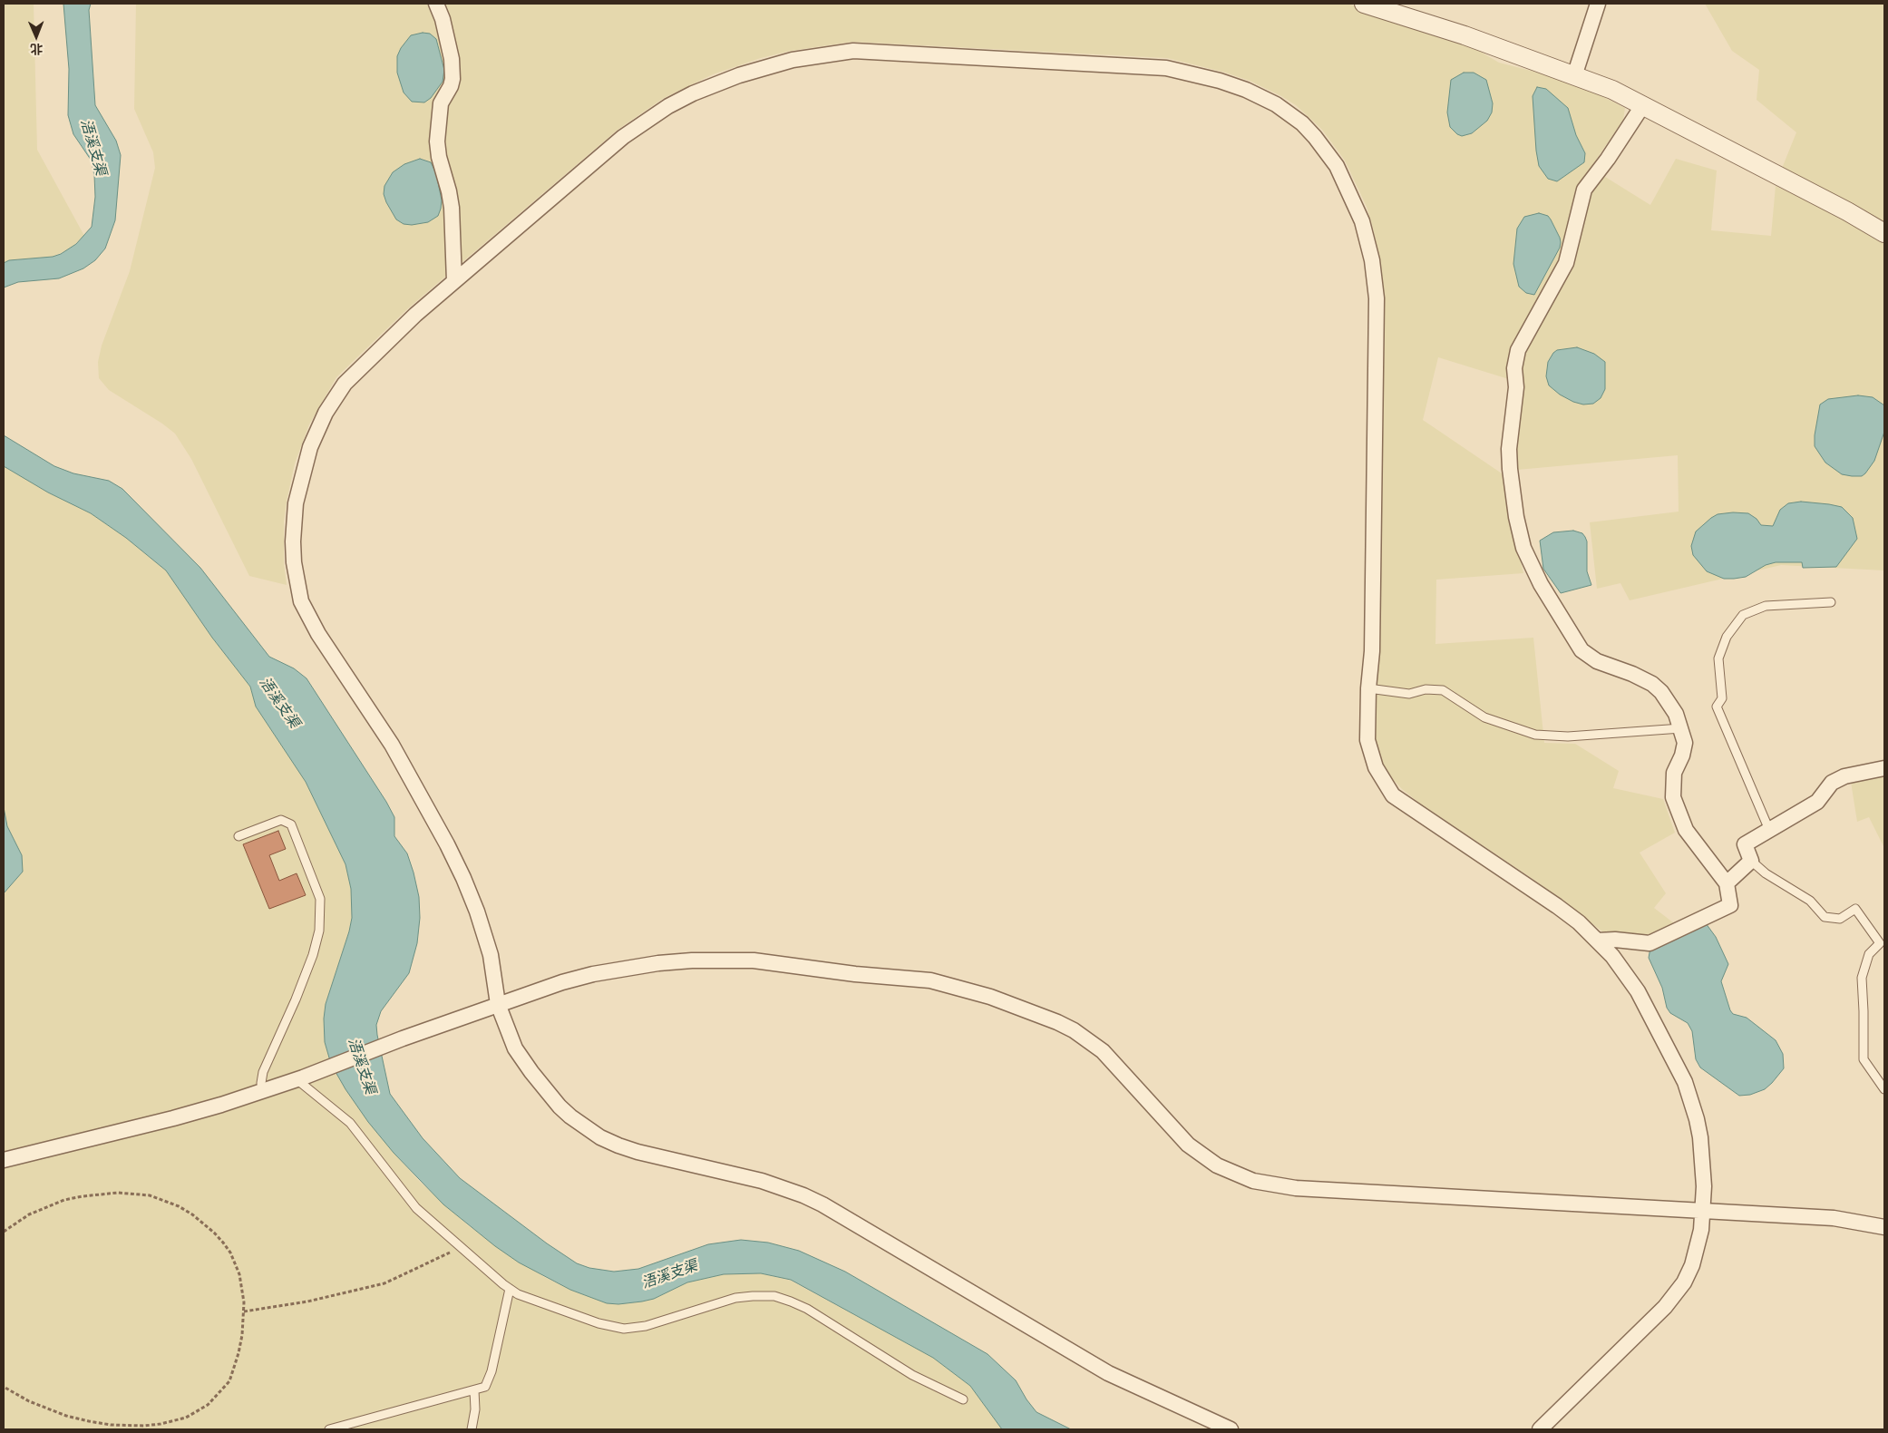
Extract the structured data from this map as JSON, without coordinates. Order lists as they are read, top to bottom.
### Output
{
  "water": ["浯溪支渠"],
  "north": "bottom"
}
